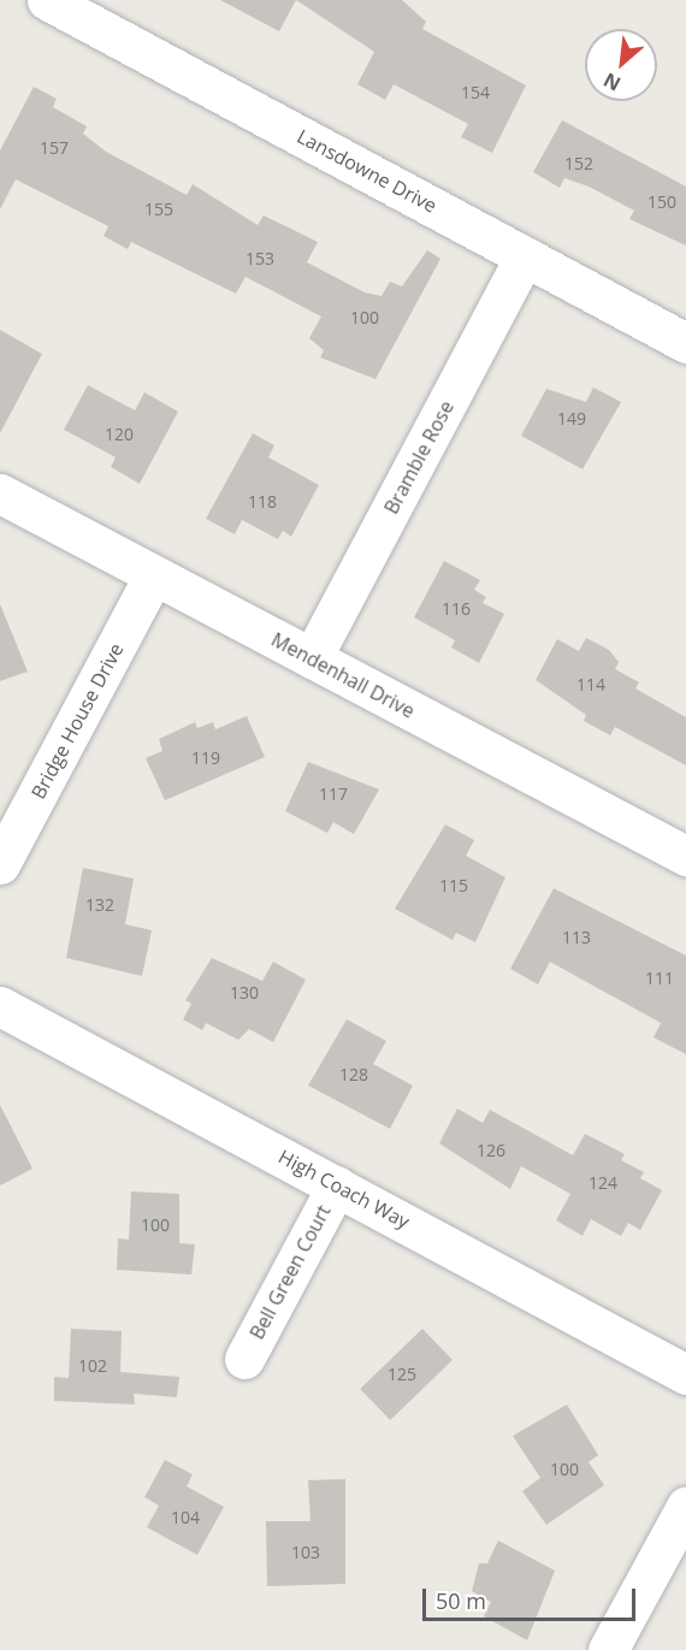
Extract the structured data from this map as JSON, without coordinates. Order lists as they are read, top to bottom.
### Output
{
  "streets": {
    "street": [
      "Lansdowne Drive",
      "Bramble Rose",
      "Mendenhall Drive",
      "Bridge House Drive",
      "High Coach Way",
      "Bell Green Court"
    ]
  },
  "crossings": [
    ["Lansdowne Drive", "Bramble Rose"],
    ["Bramble Rose", "Mendenhall Drive"],
    ["Mendenhall Drive", "Bridge House Drive"],
    ["High Coach Way", "Bell Green Court"]
  ],
  "house_numbers": [
    "154",
    "157",
    "152",
    "150",
    "155",
    "153",
    "100",
    "149",
    "120",
    "118",
    "116",
    "114",
    "119",
    "117",
    "115",
    "132",
    "113",
    "111",
    "130",
    "128",
    "126",
    "124",
    "100",
    "102",
    "125",
    "100",
    "104",
    "103"
  ],
  "scale_bar": "50 m",
  "north": "bottom left"
}
